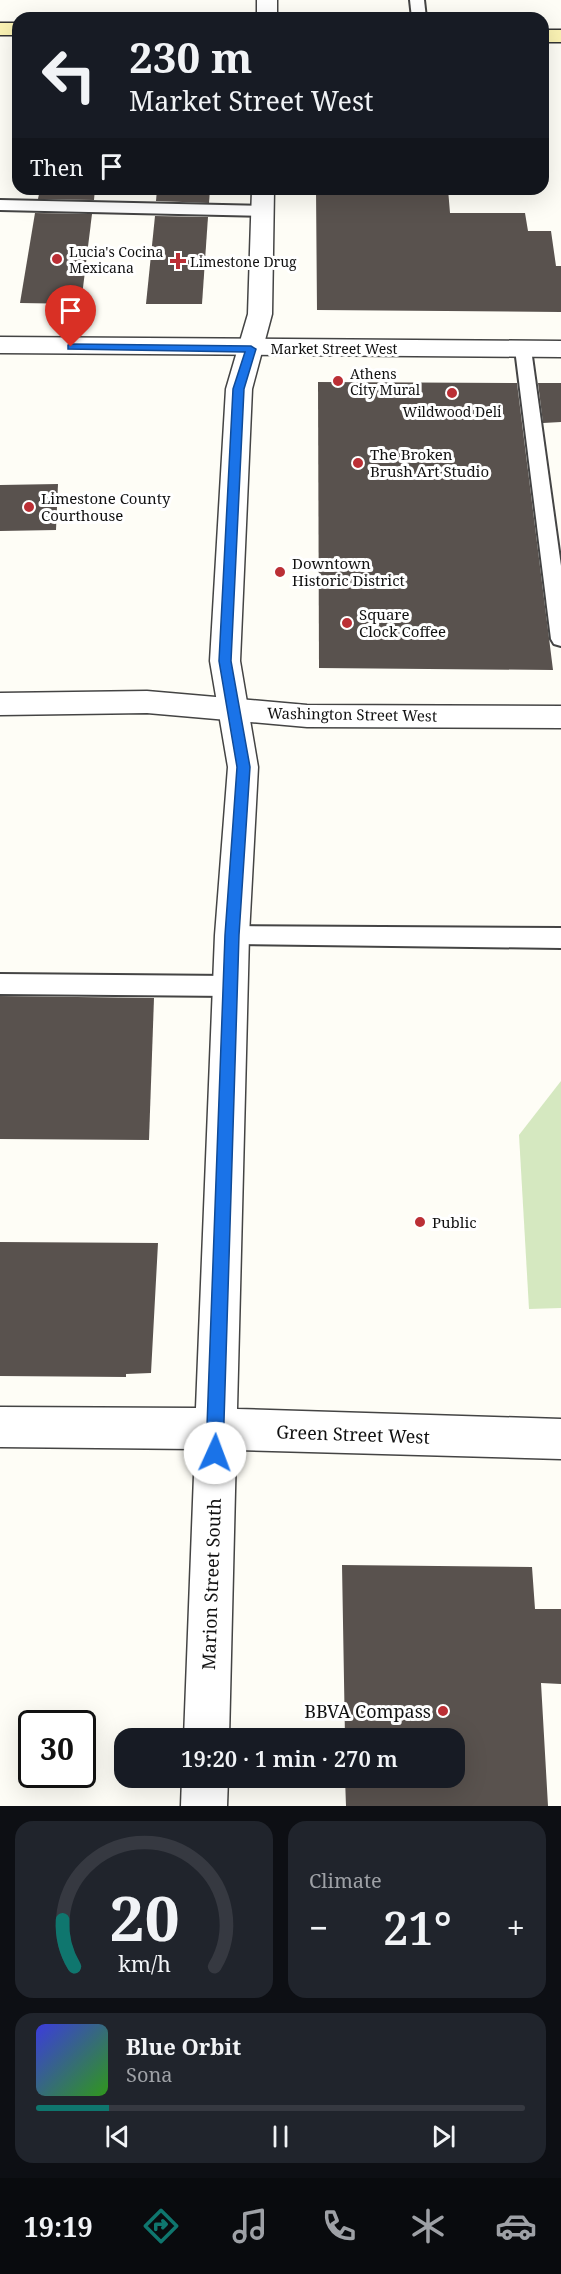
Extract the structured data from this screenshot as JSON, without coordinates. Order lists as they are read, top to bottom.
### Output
{
  "streets": {
    "street": [
      "Market Street West",
      "Washington Street West",
      "Green Street West",
      "Marion Street South"
    ]
  },
  "crossings": [
    ["Market Street West", "Marion Street South"],
    ["Washington Street West", "Marion Street South"],
    ["Green Street West", "Marion Street South"]
  ],
  "places": {
    "other": [
      "Lucia's Cocina Mexicana",
      "Athens City Mural",
      "Wildwood Deli",
      "The Broken Brush Art Studio",
      "Limestone County Courthouse",
      "Downtown Historic District",
      "Square Clock Coffee",
      "Public",
      "BBVA Compass"
    ],
    "health": ["Limestone Drug"]
  },
  "page": {
    "turn": ["230 m", "Market Street West"],
    "then": "Then",
    "limit": "30",
    "trip": "19:20 · 1 min · 270 m",
    "tile": "Climate",
    "heat": ["−", "21°", "+"],
    "song": ["Blue Orbit", "Sona"],
    "tabs": "19:19",
    "gauge": ["20", "km/h"]
  }
}
